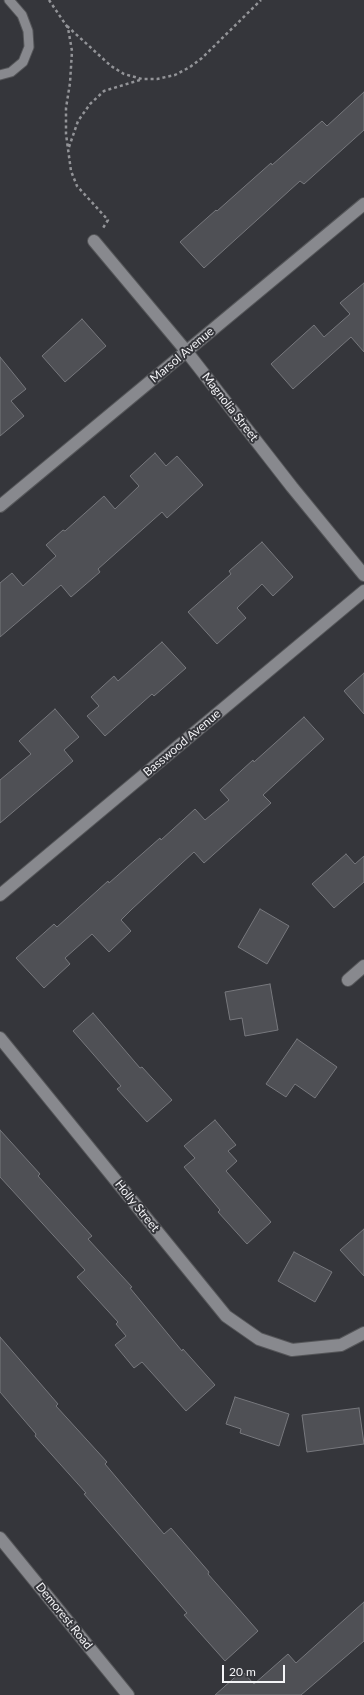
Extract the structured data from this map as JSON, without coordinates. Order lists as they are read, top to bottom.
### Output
{
  "streets": {
    "street": [
      "Marsol Avenue",
      "Magnolia Street",
      "Basswood Avenue",
      "Holly Street",
      "Demorest Road"
    ]
  },
  "crossings": [
    ["Marsol Avenue", "Magnolia Street"]
  ],
  "scale_bar": "20 m"
}
